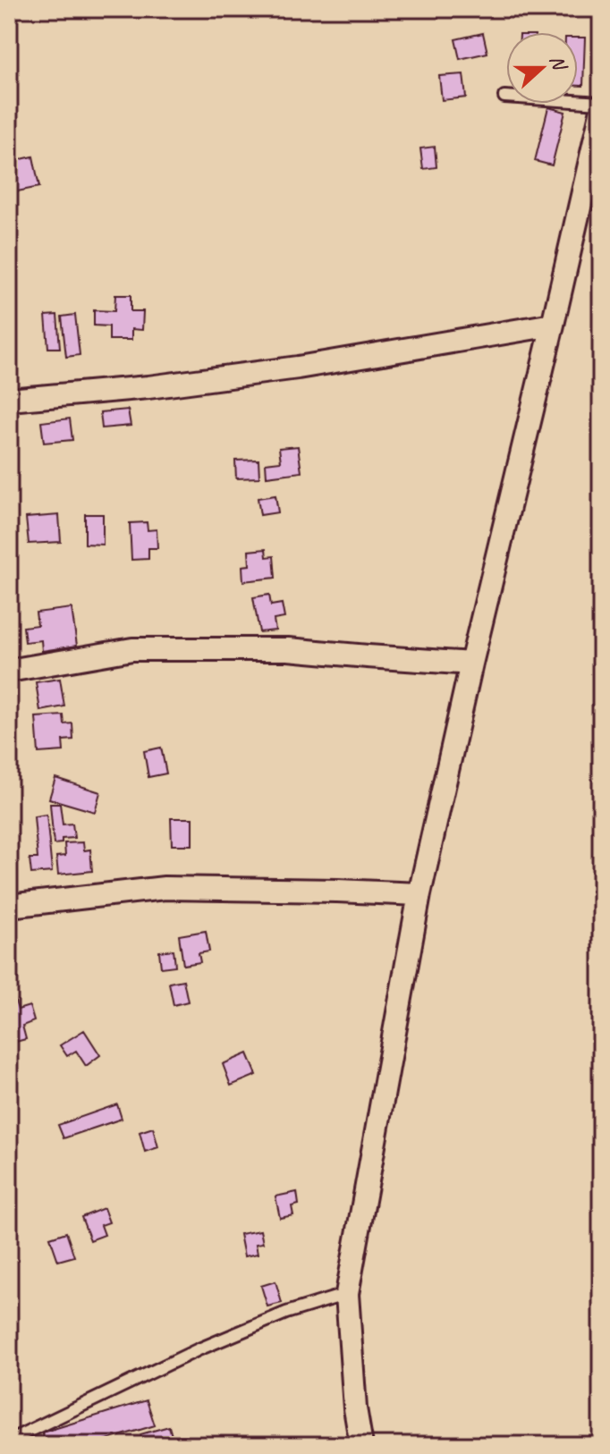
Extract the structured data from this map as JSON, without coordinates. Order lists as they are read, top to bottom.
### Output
{
  "north": "right"
}
